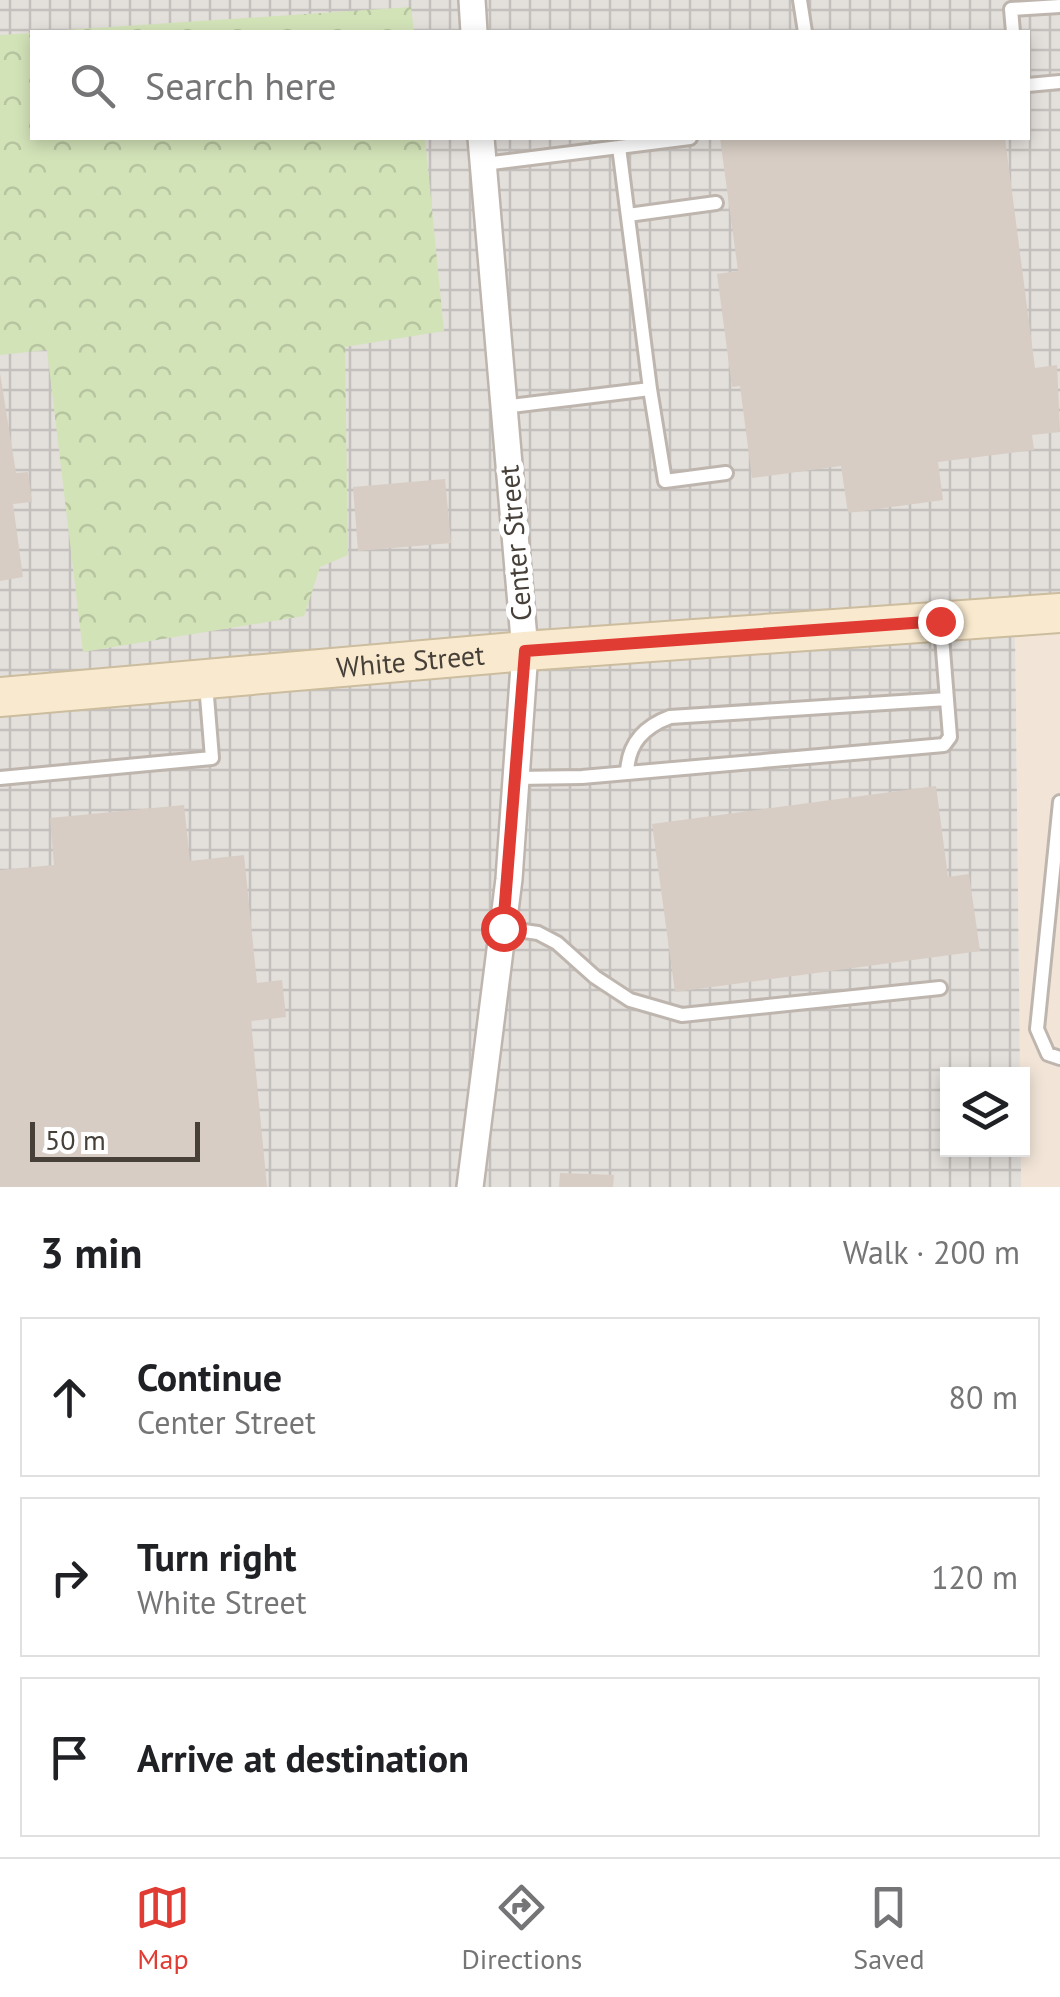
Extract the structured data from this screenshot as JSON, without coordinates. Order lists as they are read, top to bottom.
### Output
{
  "streets": {
    "street": ["Center Street", "White Street"]
  },
  "crossings": [
    ["Center Street", "White Street"]
  ],
  "scale_bar": "50 m",
  "page": {
    "search": "Search here",
    "scale": "50 m",
    "heading": ["3 min", "Walk · 200 m"],
    "list": [
      ["Continue", "Center Street", "80 m"],
      ["Turn right", "White Street", "120 m"],
      "Arrive at destination"
    ],
    "nav": ["Map", "Directions", "Saved"]
  }
}
